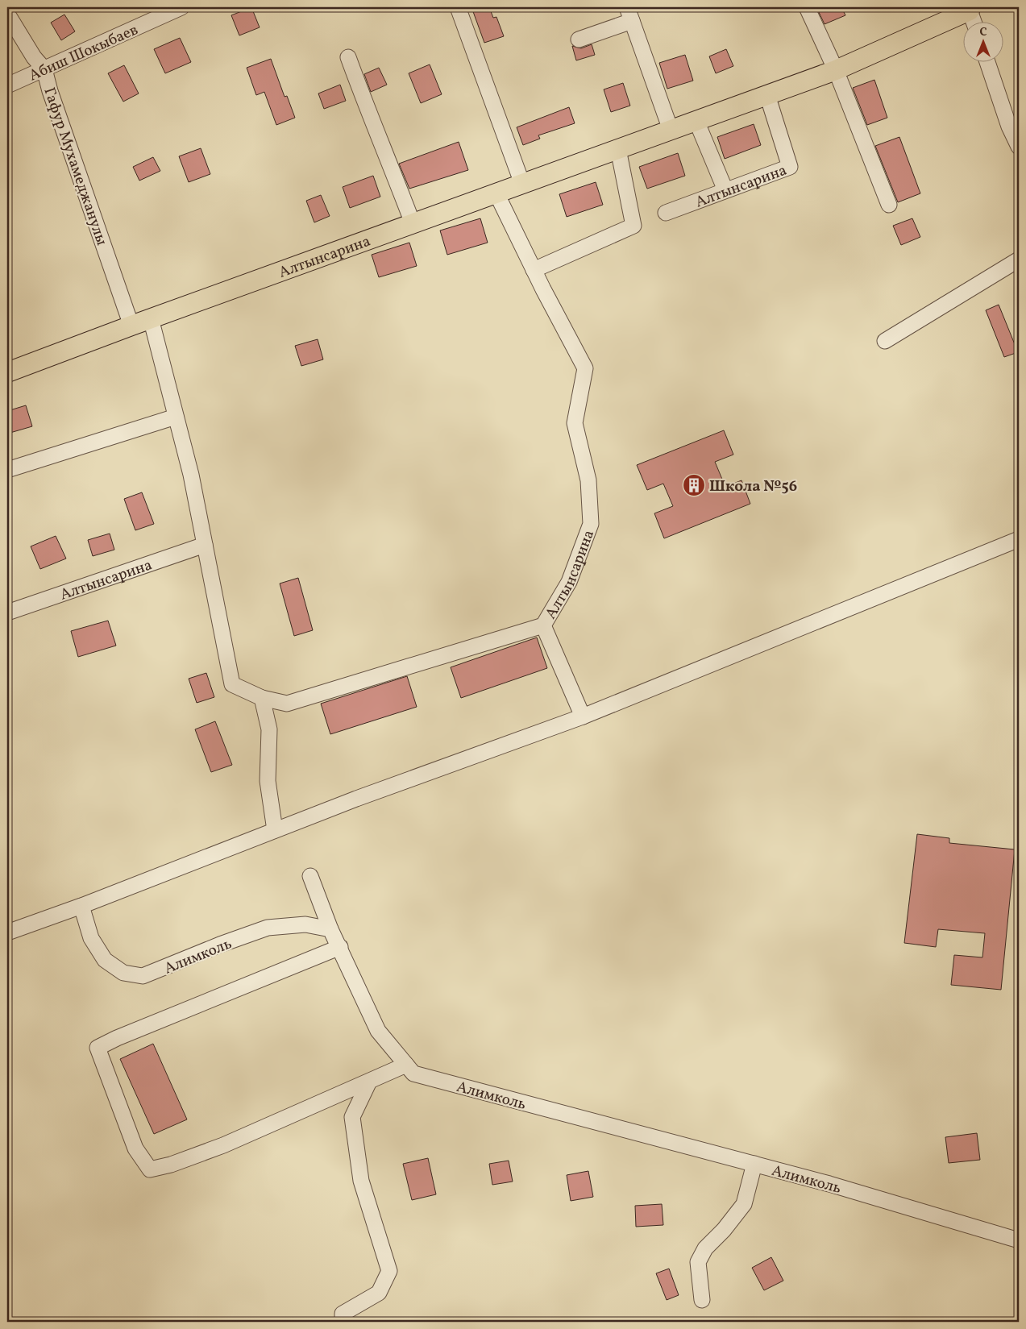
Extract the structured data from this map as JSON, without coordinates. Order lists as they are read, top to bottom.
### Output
{
  "streets": {
    "main road": ["Алтынсарина"],
    "street": ["Абиш Шокыбаев", "Гафур Мухамеджанулы", "Алимколь"]
  },
  "crossings": [
    ["Абиш Шокыбаев", "Гафур Мухамеджанулы"],
    ["Гафур Мухамеджанулы", "Алтынсарина"]
  ],
  "places": {
    "building": ["Школа №56"]
  },
  "north": "top"
}
